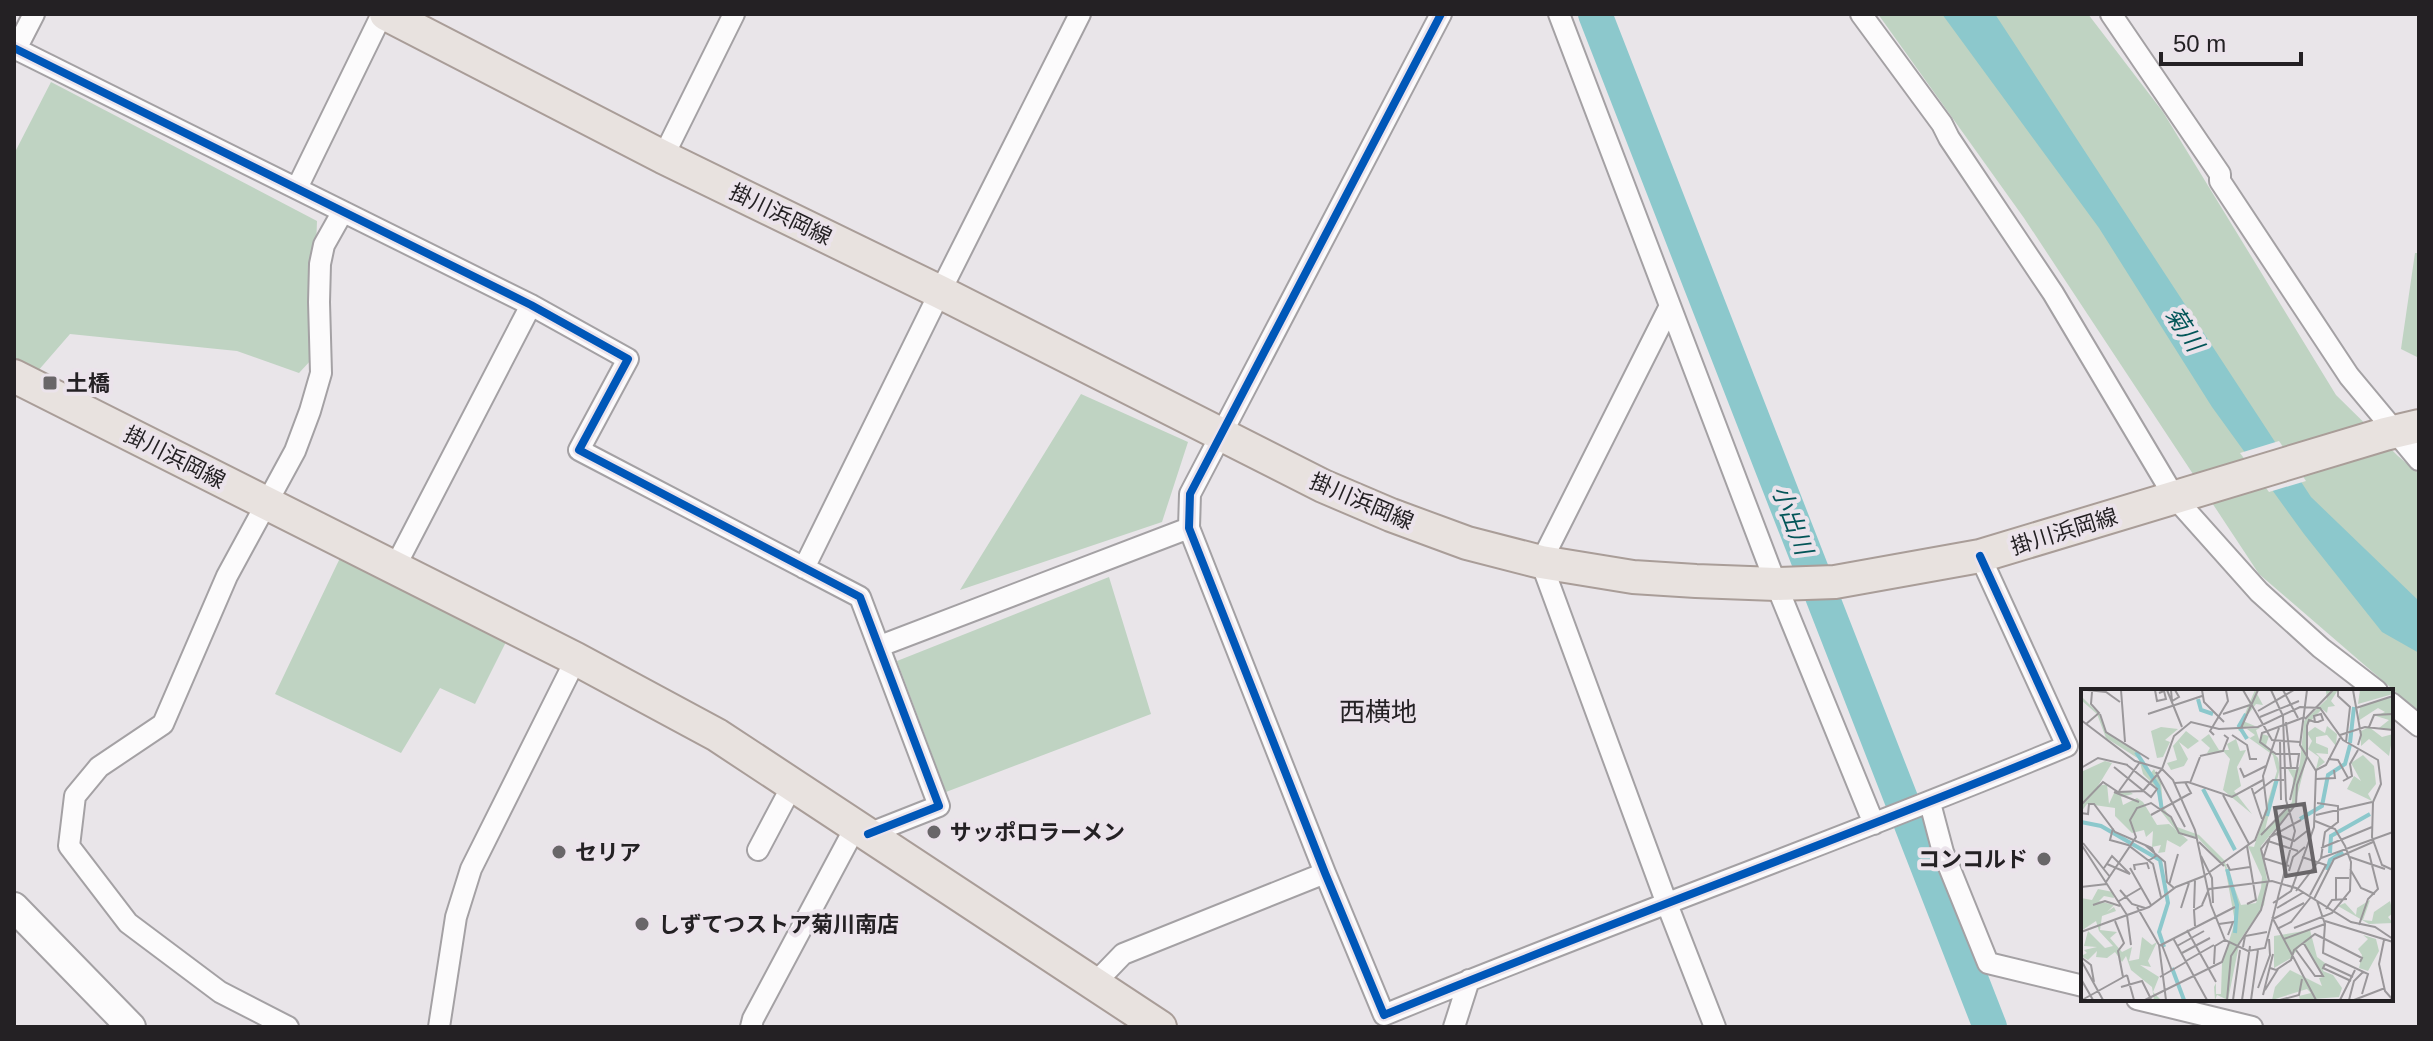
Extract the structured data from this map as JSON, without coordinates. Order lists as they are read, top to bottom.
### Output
{
  "streets": {
    "main road": ["掛川浜岡線"]
  },
  "districts": ["西横地"],
  "water": ["菊川", "小出川"],
  "places": {
    "transit": ["土橋"],
    "other": [
      "サッポロラーメン",
      "セリア",
      "コンコルド",
      "しずてつストア菊川南店"
    ]
  },
  "scale_bar": "50 m"
}
